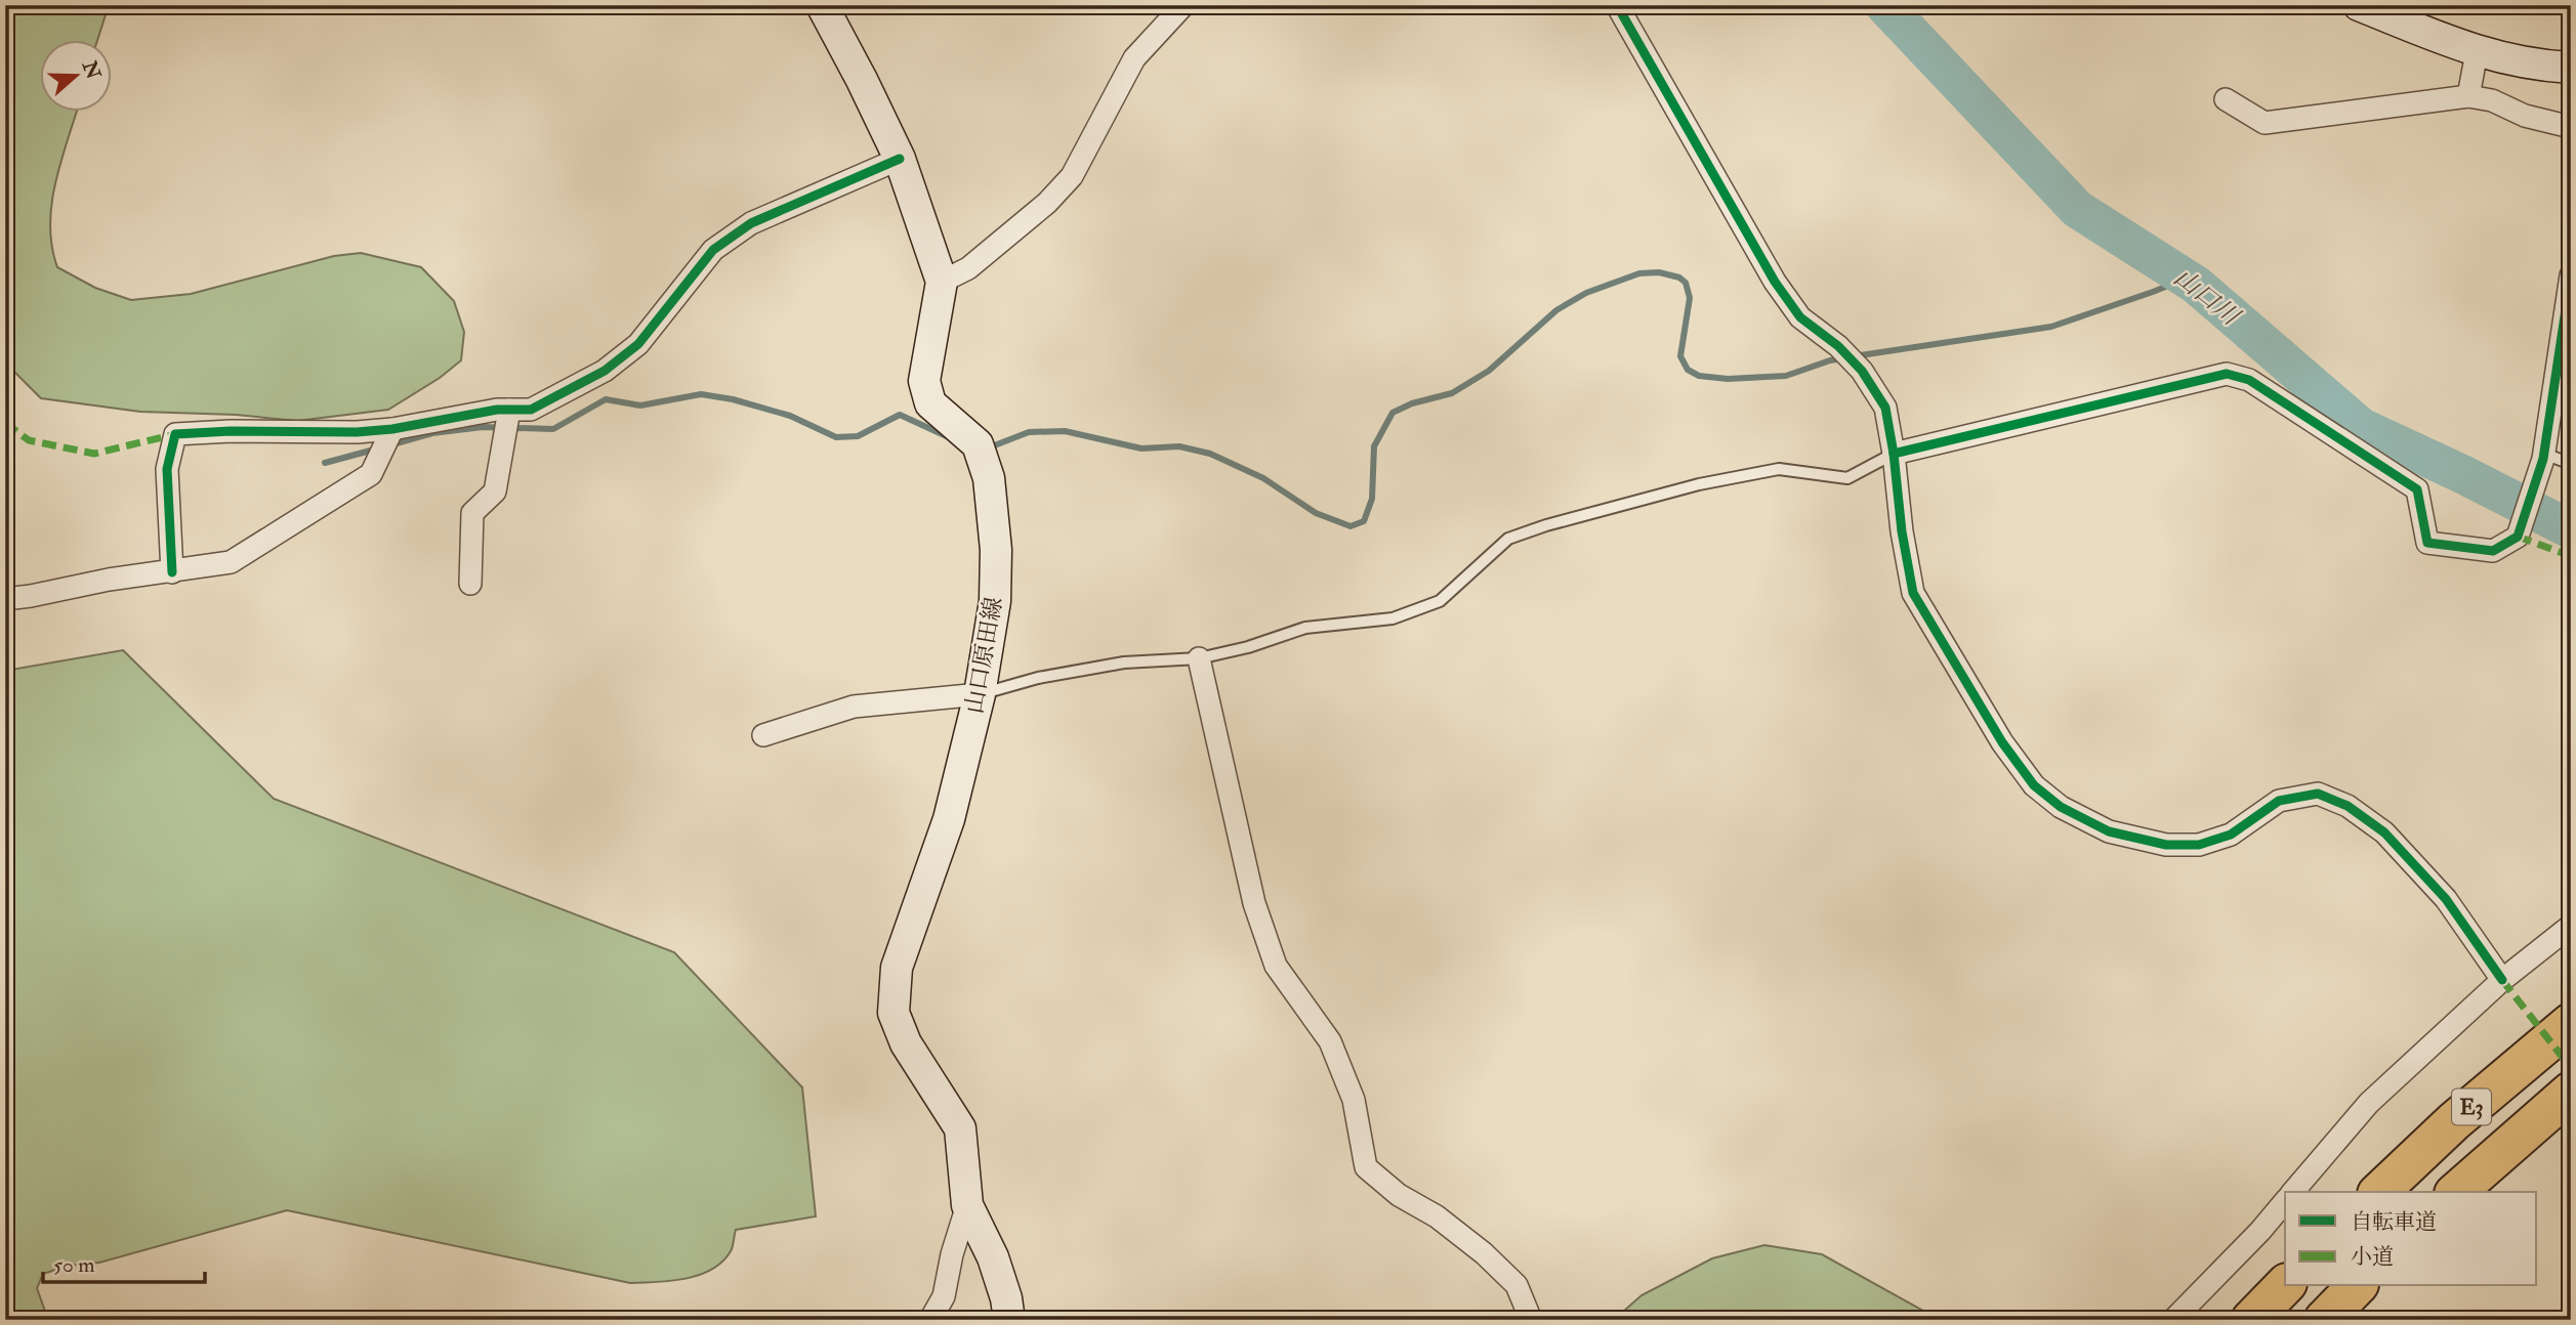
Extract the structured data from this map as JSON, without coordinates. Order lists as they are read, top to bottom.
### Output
{
  "streets": {
    "highway": ["E3"],
    "main road": ["山口原田線"]
  },
  "water": ["山口川"],
  "legend": ["自転車道", "小道"],
  "scale_bar": "50 m",
  "north": "right"
}
